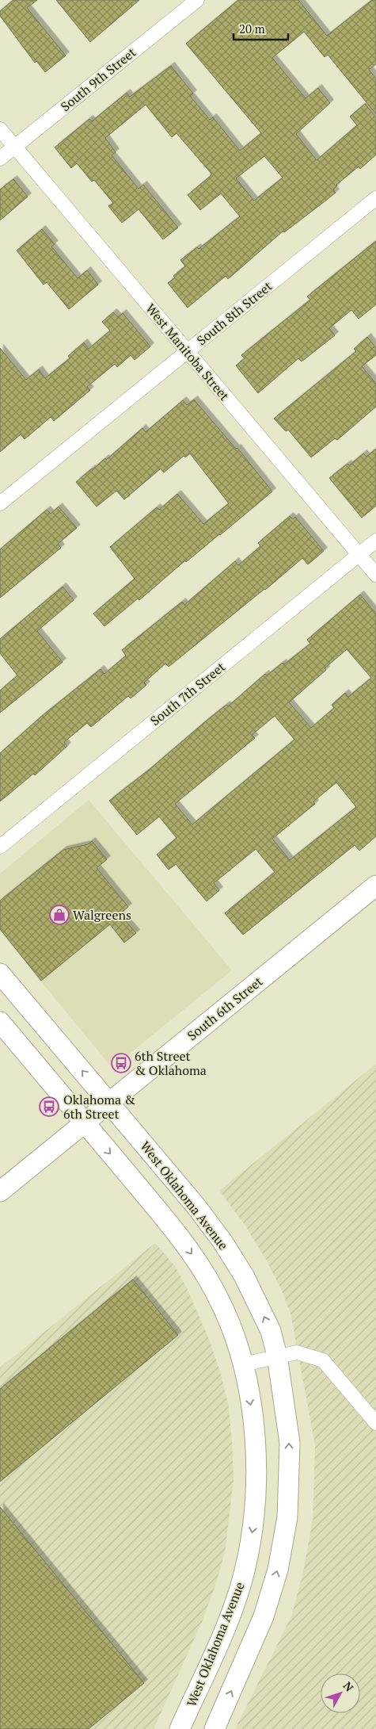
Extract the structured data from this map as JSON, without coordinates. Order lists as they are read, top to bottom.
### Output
{
  "streets": {
    "main road": ["South 6th Street", "West Oklahoma Avenue"],
    "street": [
      "South 9th Street",
      "South 8th Street",
      "West Manitoba Street",
      "South 7th Street"
    ]
  },
  "crossings": [
    ["South 9th Street", "West Manitoba Street"],
    ["South 8th Street", "West Manitoba Street"],
    ["West Manitoba Street", "South 7th Street"],
    ["South 6th Street", "West Oklahoma Avenue"]
  ],
  "places": {
    "shop": ["Walgreens"],
    "bus stop": ["6th Street & Oklahoma", "Oklahoma & 6th Street"]
  },
  "scale_bar": "20 m",
  "north": "top right"
}
